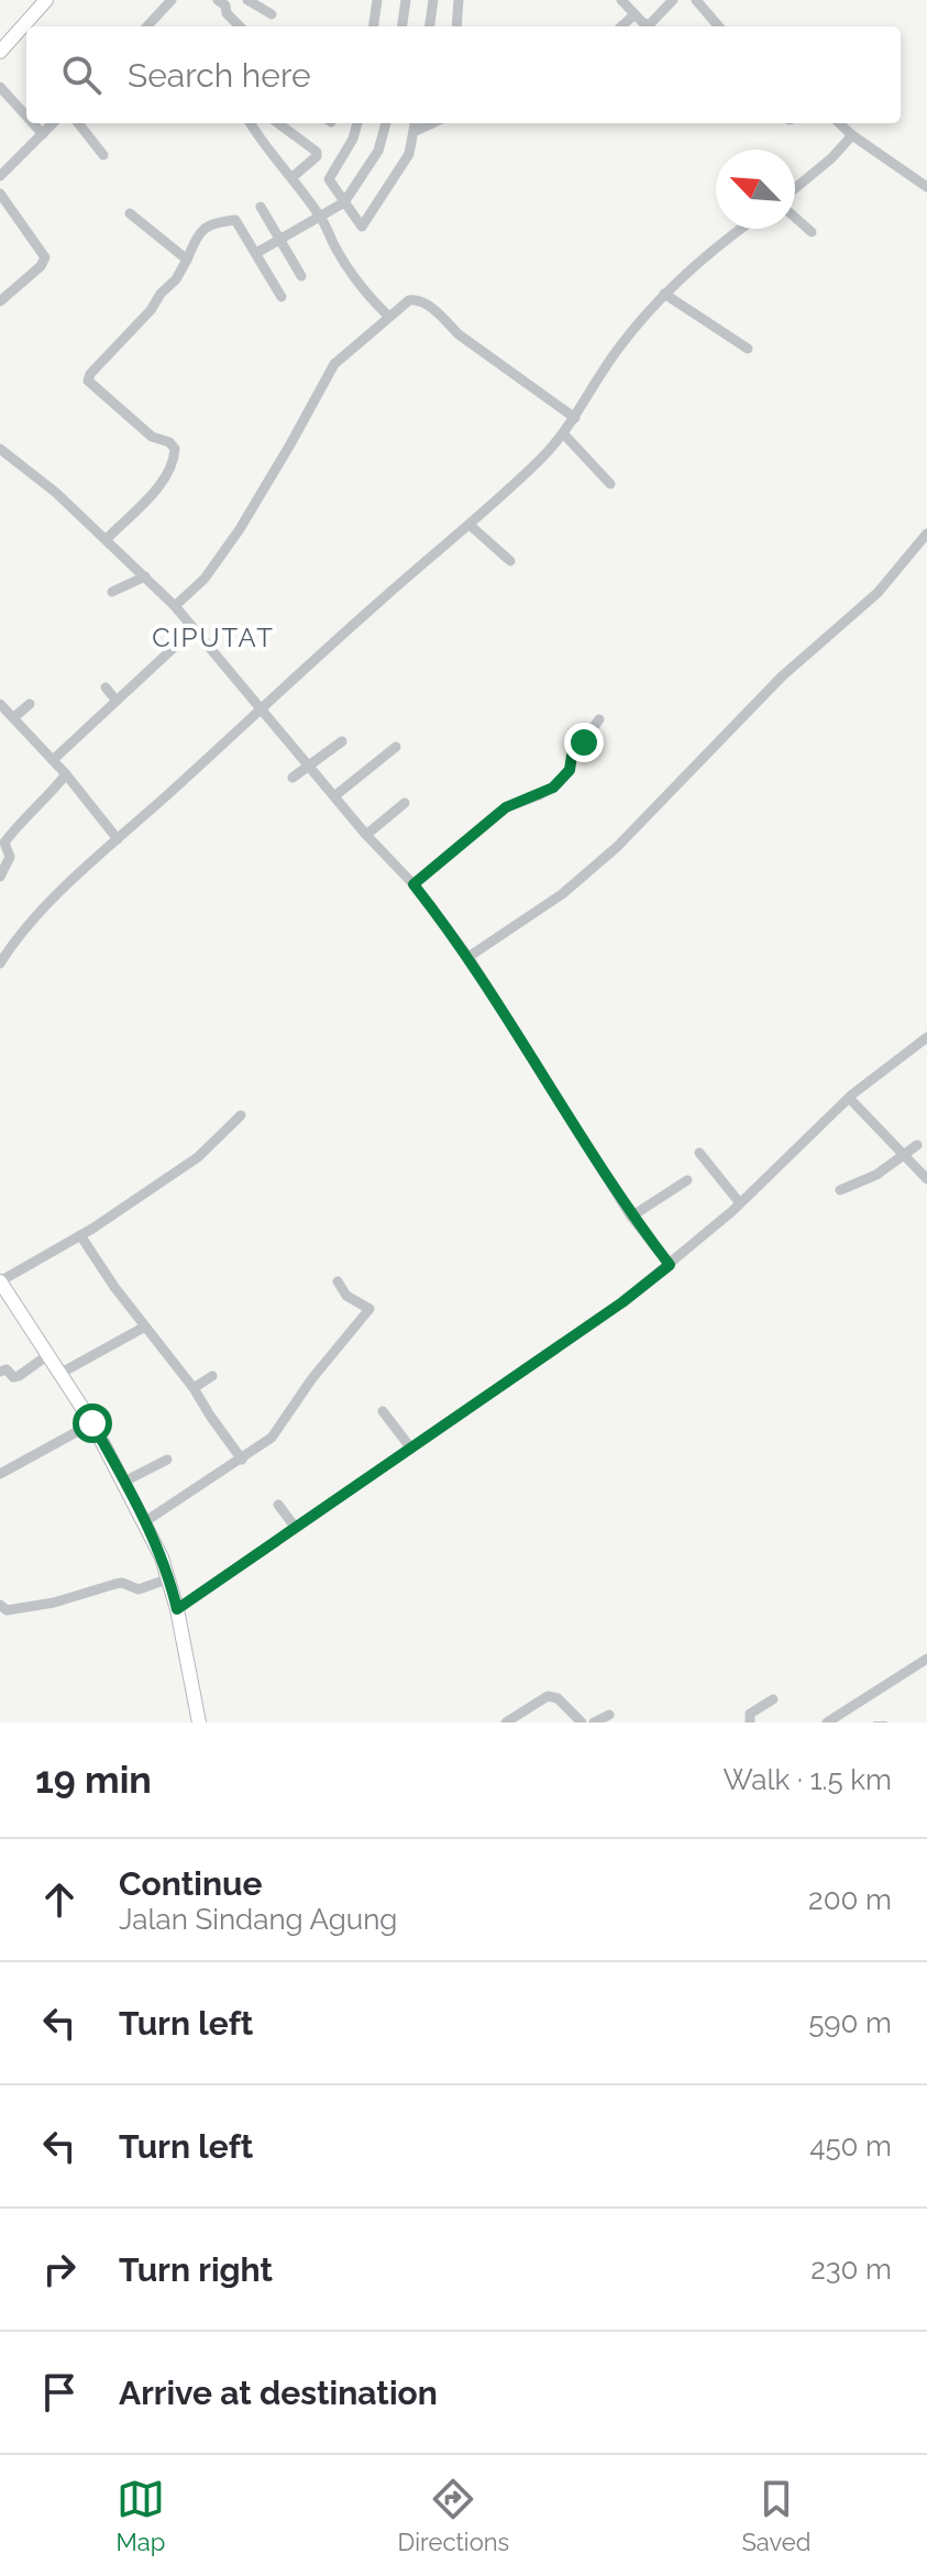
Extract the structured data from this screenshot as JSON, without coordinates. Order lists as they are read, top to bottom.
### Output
{
  "districts": ["CIPUTAT"],
  "north": "top left",
  "page": {
    "search": "Search here",
    "heading": ["19 min", "Walk · 1.5 km"],
    "list": [
      ["Continue", "Jalan Sindang Agung", "200 m"],
      ["Turn left", "590 m"],
      ["Turn left", "450 m"],
      ["Turn right", "230 m"],
      "Arrive at destination"
    ],
    "nav": ["Map", "Directions", "Saved"]
  }
}
